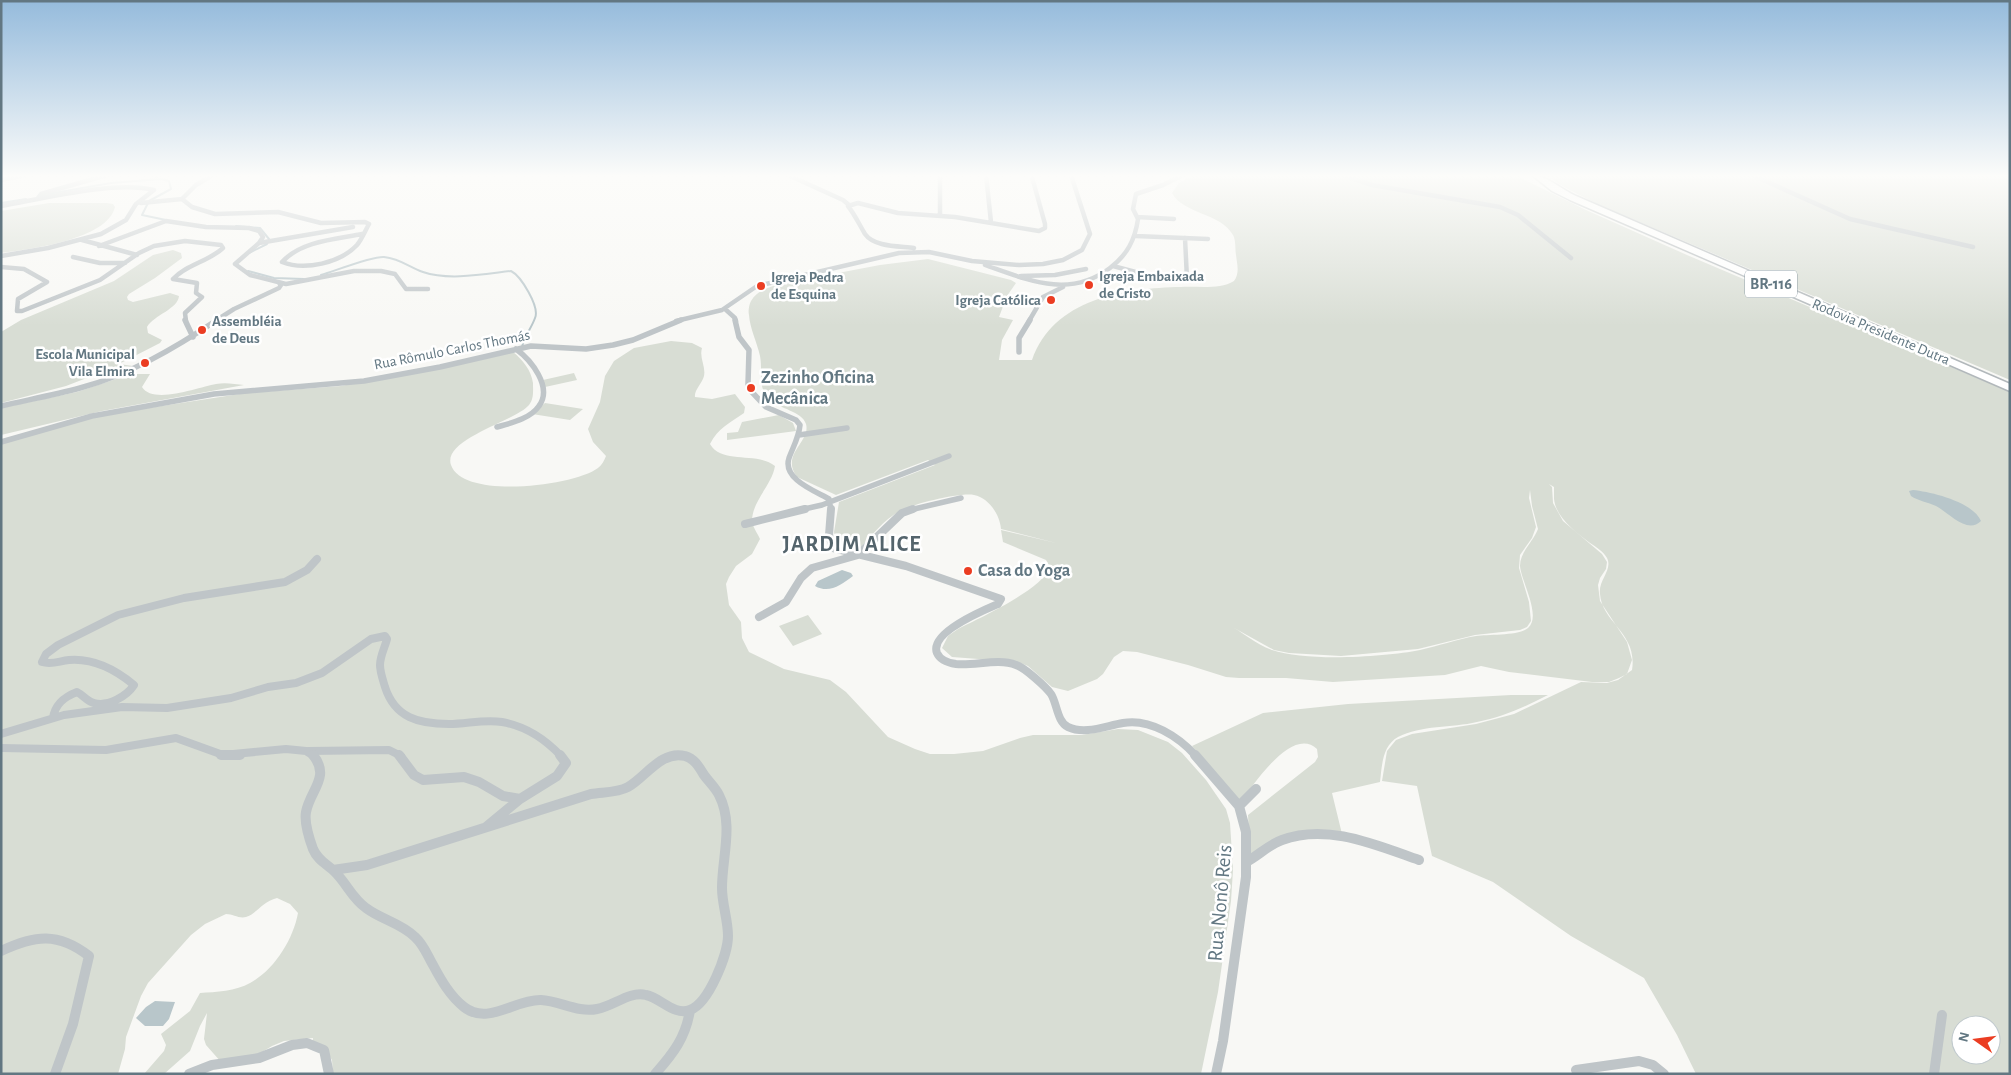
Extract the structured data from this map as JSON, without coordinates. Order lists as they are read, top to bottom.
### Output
{
  "streets": {
    "highway": ["BR-116", "Rodovia Presidente Dutra"],
    "street": ["Rua Rômulo Carlos Thomás", "Rua Nonô Reis"]
  },
  "districts": ["JARDIM ALICE"],
  "places": [
    "Igreja Embaixada de Cristo",
    "Igreja Pedra de Esquina",
    "Igreja Católica",
    "Assembléia de Deus",
    "Escola Municipal Vila Elmira",
    "Zezinho Oficina Mecânica",
    "Casa do Yoga"
  ],
  "north": "left"
}
